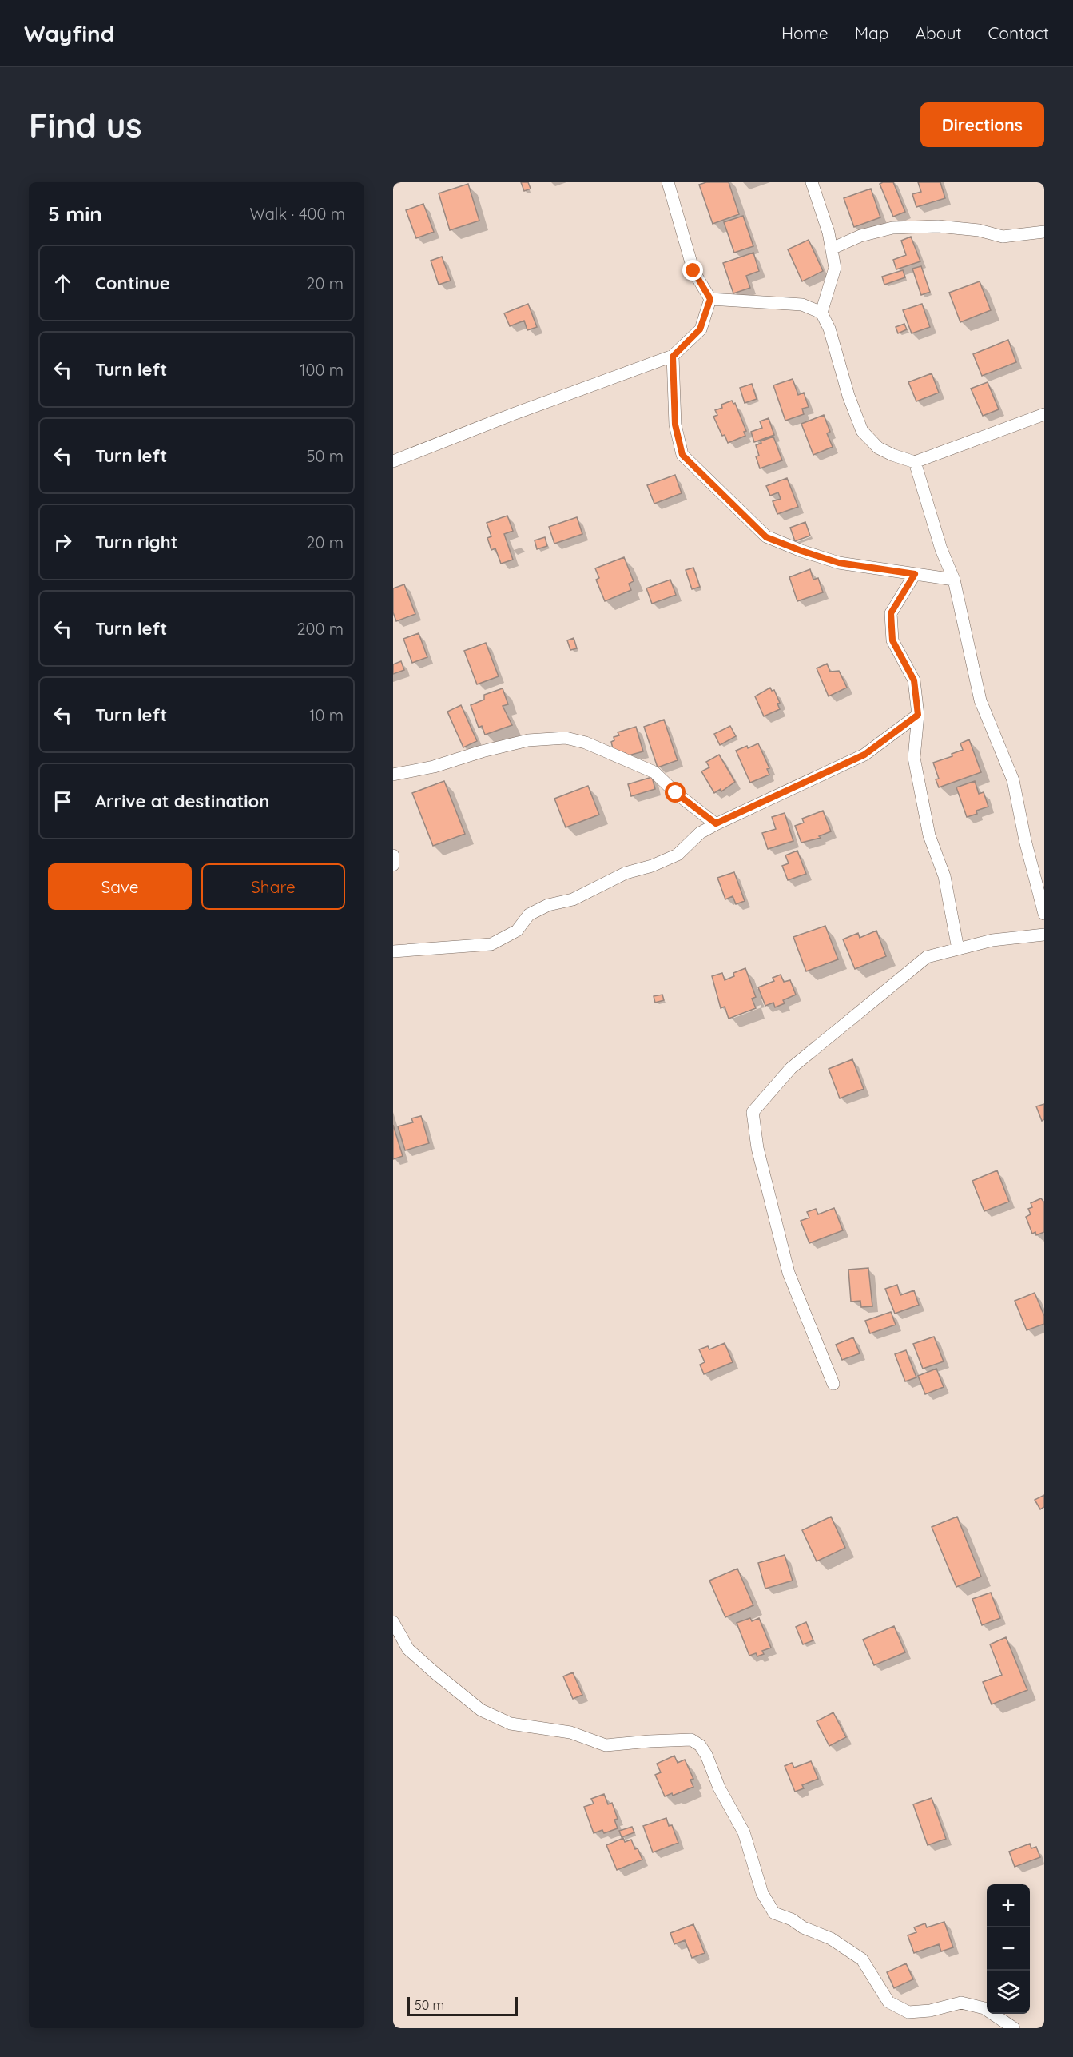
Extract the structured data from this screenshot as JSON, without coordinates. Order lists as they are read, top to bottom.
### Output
{
  "scale_bar": "50 m",
  "page": {
    "header": "Wayfind",
    "nav": [
      "Home",
      "Map",
      "About",
      "Contact"
    ],
    "buttons": [
      "Directions",
      ["Save", "Share"]
    ],
    "title": "Find us",
    "heading": ["5 min", "Walk · 400 m"],
    "list": [
      ["Continue", "20 m"],
      ["Turn left", "100 m"],
      ["Turn left", "50 m"],
      ["Turn right", "20 m"],
      ["Turn left", "200 m"],
      ["Turn left", "10 m"],
      "Arrive at destination"
    ],
    "map_buttons": ["+", "−"],
    "scale": "50 m"
  }
}
